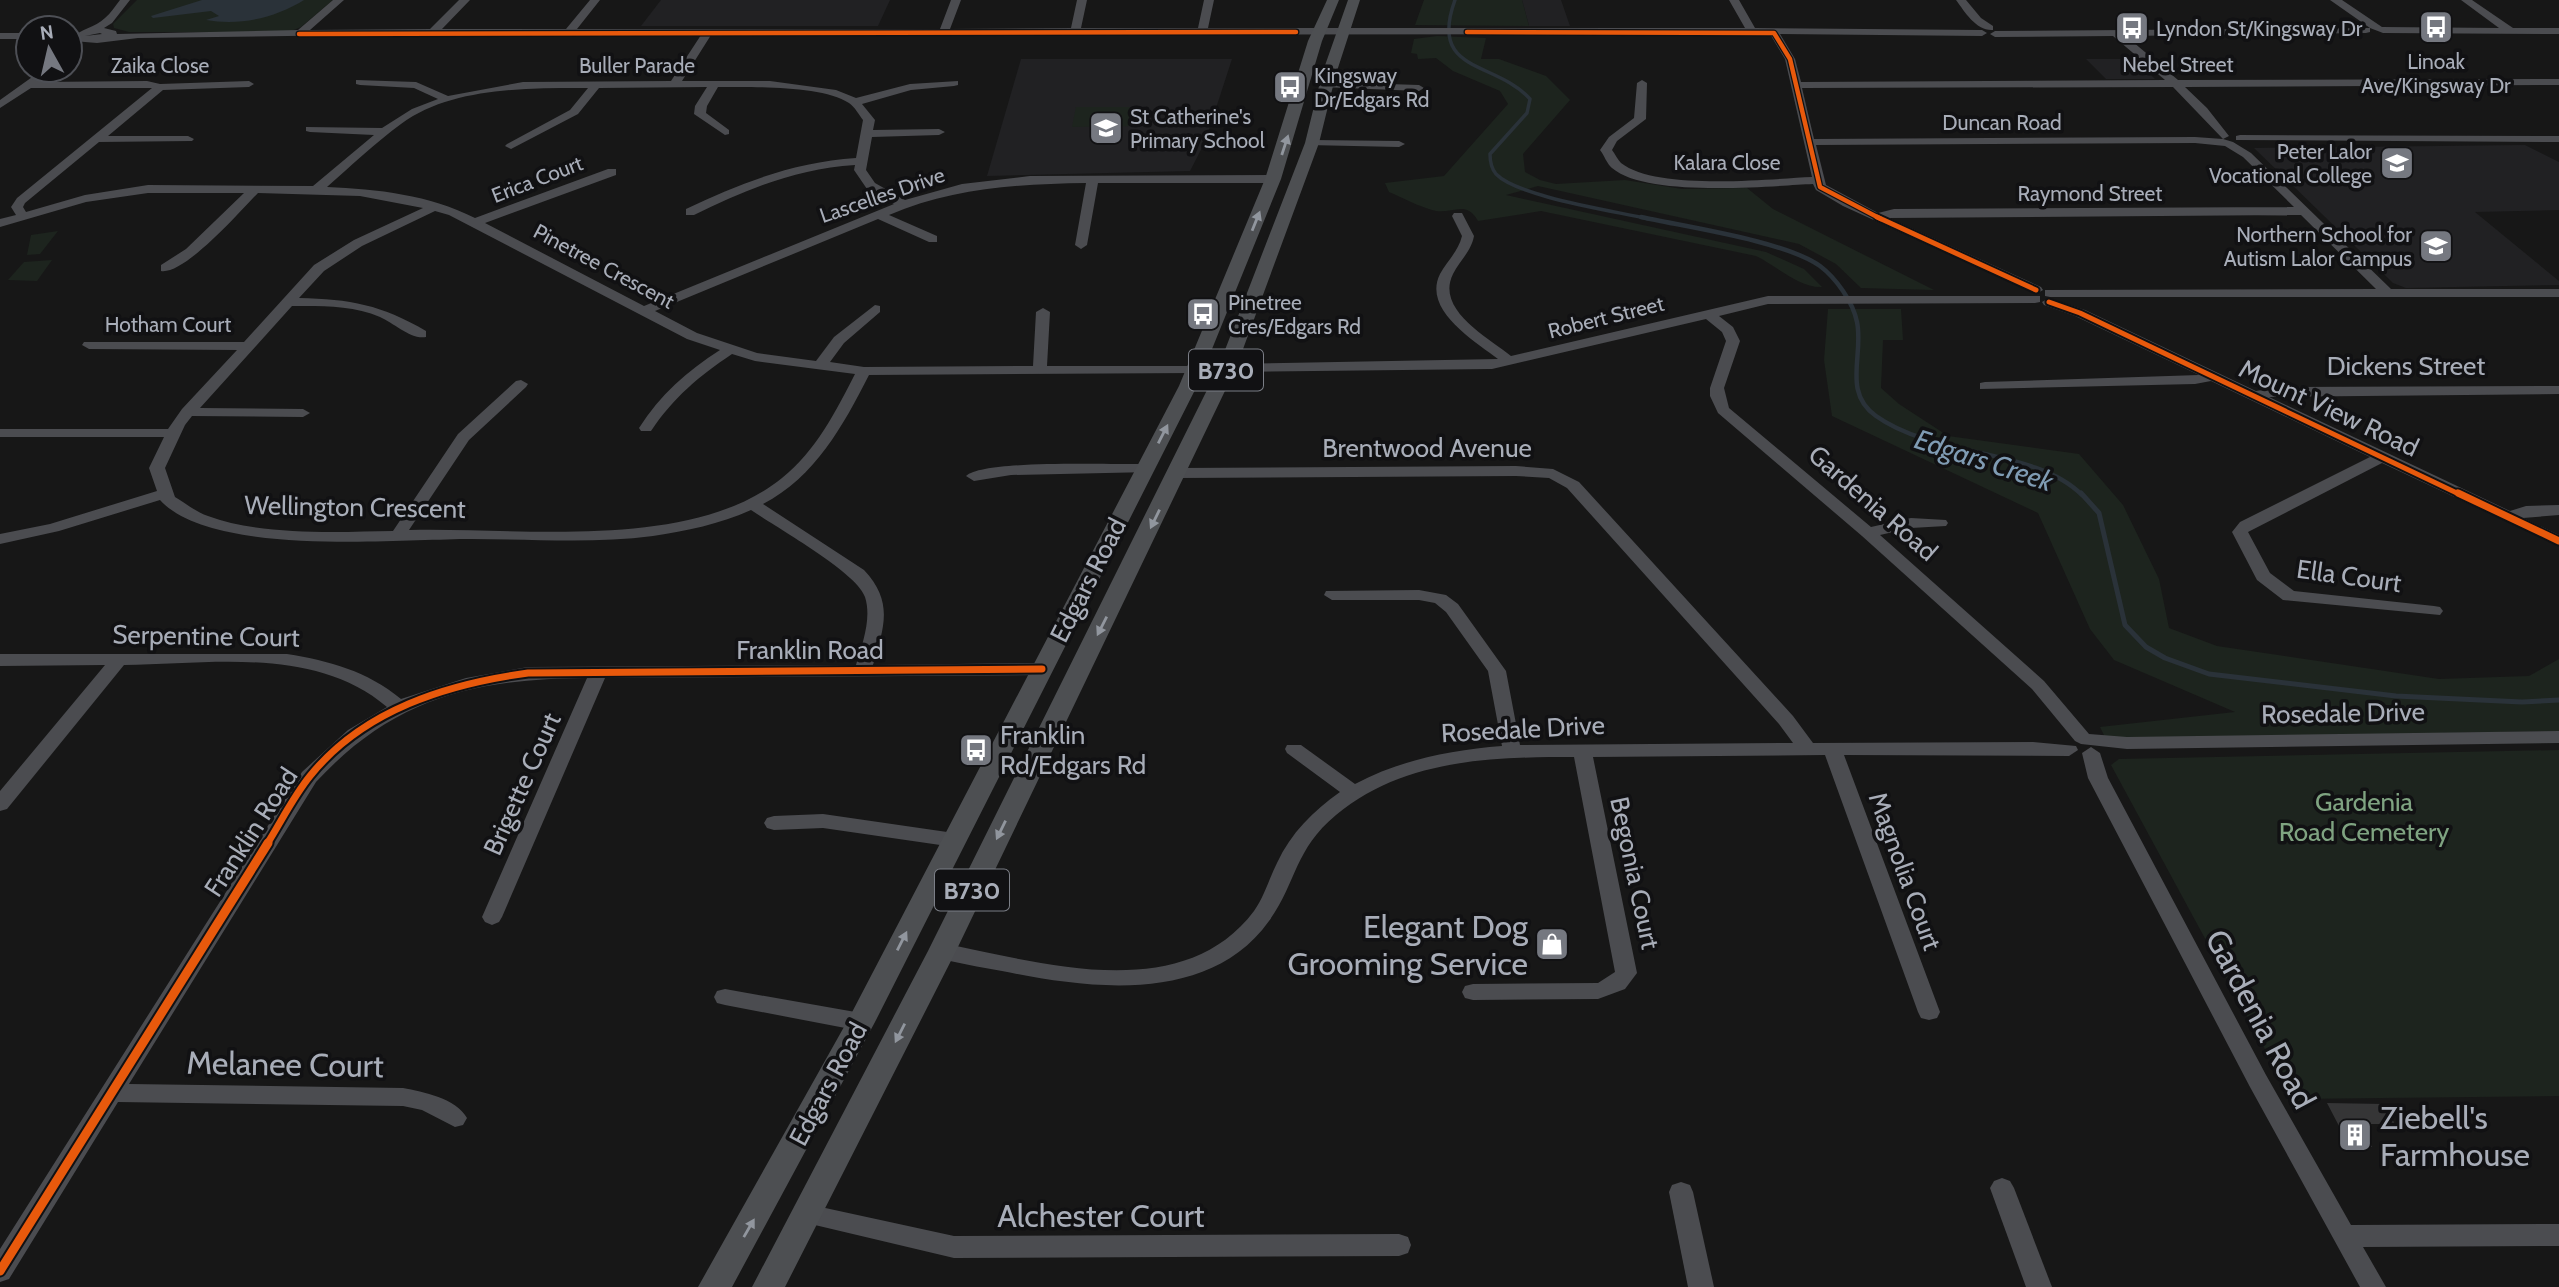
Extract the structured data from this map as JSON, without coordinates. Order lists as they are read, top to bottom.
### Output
{
  "streets": {
    "main road": ["B730", "Edgars Road"],
    "street": [
      "Nebel Street",
      "Zaika Close",
      "Buller Parade",
      "Duncan Road",
      "Kalara Close",
      "Erica Court",
      "Raymond Street",
      "Lascelles Drive",
      "Pinetree Crescent",
      "Robert Street",
      "Hotham Court",
      "Dickens Street",
      "Mount View Road",
      "Brentwood Avenue",
      "Gardenia Road",
      "Wellington Crescent",
      "Ella Court",
      "Serpentine Court",
      "Franklin Road",
      "Rosedale Drive",
      "Brigette Court",
      "Magnolia Court",
      "Begonia Court",
      "Melanee Court",
      "Alchester Court"
    ]
  },
  "crossings": [
    ["Buller Parade", "Pinetree Crescent"],
    ["Kalara Close", "Mount View Road"],
    ["Erica Court", "Pinetree Crescent"],
    ["Raymond Street", "Mount View Road"],
    ["Lascelles Drive", "Pinetree Crescent"],
    ["Lascelles Drive", "Edgars Road"],
    ["Pinetree Crescent", "Wellington Crescent"],
    ["Pinetree Crescent", "Edgars Road"],
    ["Robert Street", "Mount View Road"],
    ["Robert Street", "Gardenia Road"],
    ["Robert Street", "Edgars Road"],
    ["Dickens Street", "Mount View Road"],
    ["Mount View Road", "Ella Court"],
    ["Brentwood Avenue", "Edgars Road"],
    ["Brentwood Avenue", "Rosedale Drive"],
    ["Gardenia Road", "Rosedale Drive"],
    ["Edgars Road", "Franklin Road"],
    ["Edgars Road", "Rosedale Drive"],
    ["Edgars Road", "Alchester Court"],
    ["Serpentine Court", "Franklin Road"],
    ["Franklin Road", "Brigette Court"],
    ["Franklin Road", "Melanee Court"],
    ["Rosedale Drive", "Magnolia Court"],
    ["Rosedale Drive", "Begonia Court"]
  ],
  "water": ["Edgars Creek"],
  "parks": ["Gardenia Road Cemetery"],
  "places": {
    "bus stop": [
      "Linoak Ave/Kingsway Dr",
      "Lyndon St/Kingsway Dr",
      "Kingsway Dr/Edgars Rd",
      "Pinetree Cres/Edgars Rd",
      "Franklin Rd/Edgars Rd"
    ],
    "school or university": ["St Catherine's Primary School", "Peter Lalor Vocational College", "Northern School for Autism Lalor Campus"],
    "shop": ["Elegant Dog Grooming Service"],
    "building": ["Ziebell's Farmhouse"]
  },
  "north": "top"
}
